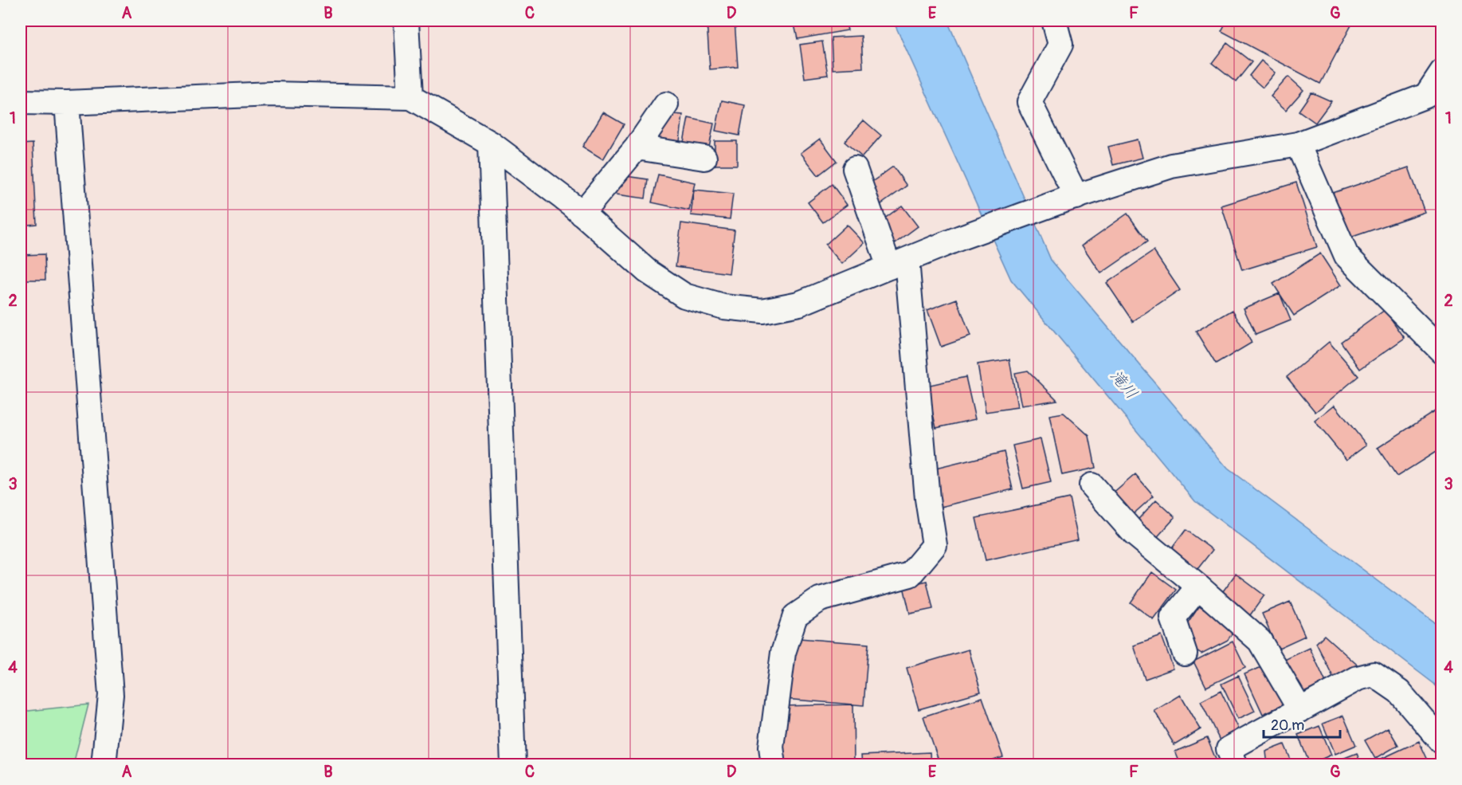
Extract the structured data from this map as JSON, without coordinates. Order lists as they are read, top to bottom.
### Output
{
  "water": ["滝川"],
  "scale_bar": "20 m",
  "grid": {
    "columns": [
      "A",
      "B",
      "C",
      "D",
      "E",
      "F",
      "G"
    ],
    "rows": [
      "1",
      "2",
      "3",
      "4"
    ]
  }
}
